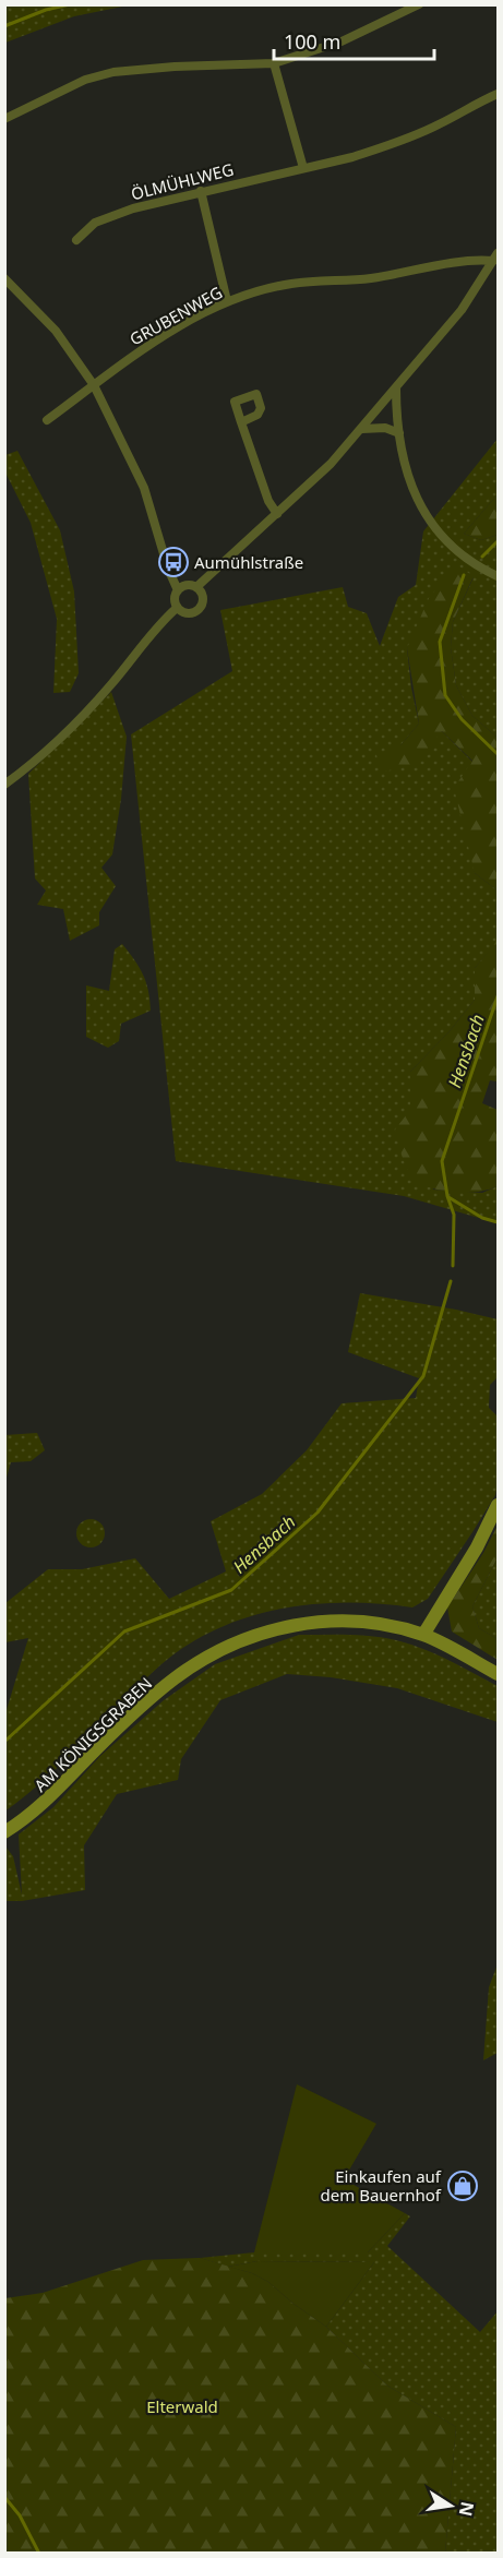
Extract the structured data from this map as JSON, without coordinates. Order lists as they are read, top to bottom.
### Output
{
  "streets": {
    "street": ["ÖLMÜHLWEG", "GRUBENWEG", "AM KÖNIGSGRABEN"]
  },
  "water": ["Hensbach"],
  "parks": ["Elterwald"],
  "places": {
    "bus stop": ["Aumühlstraße"],
    "shop": ["Einkaufen auf dem Bauernhof"]
  },
  "scale_bar": "100 m",
  "north": "right"
}
